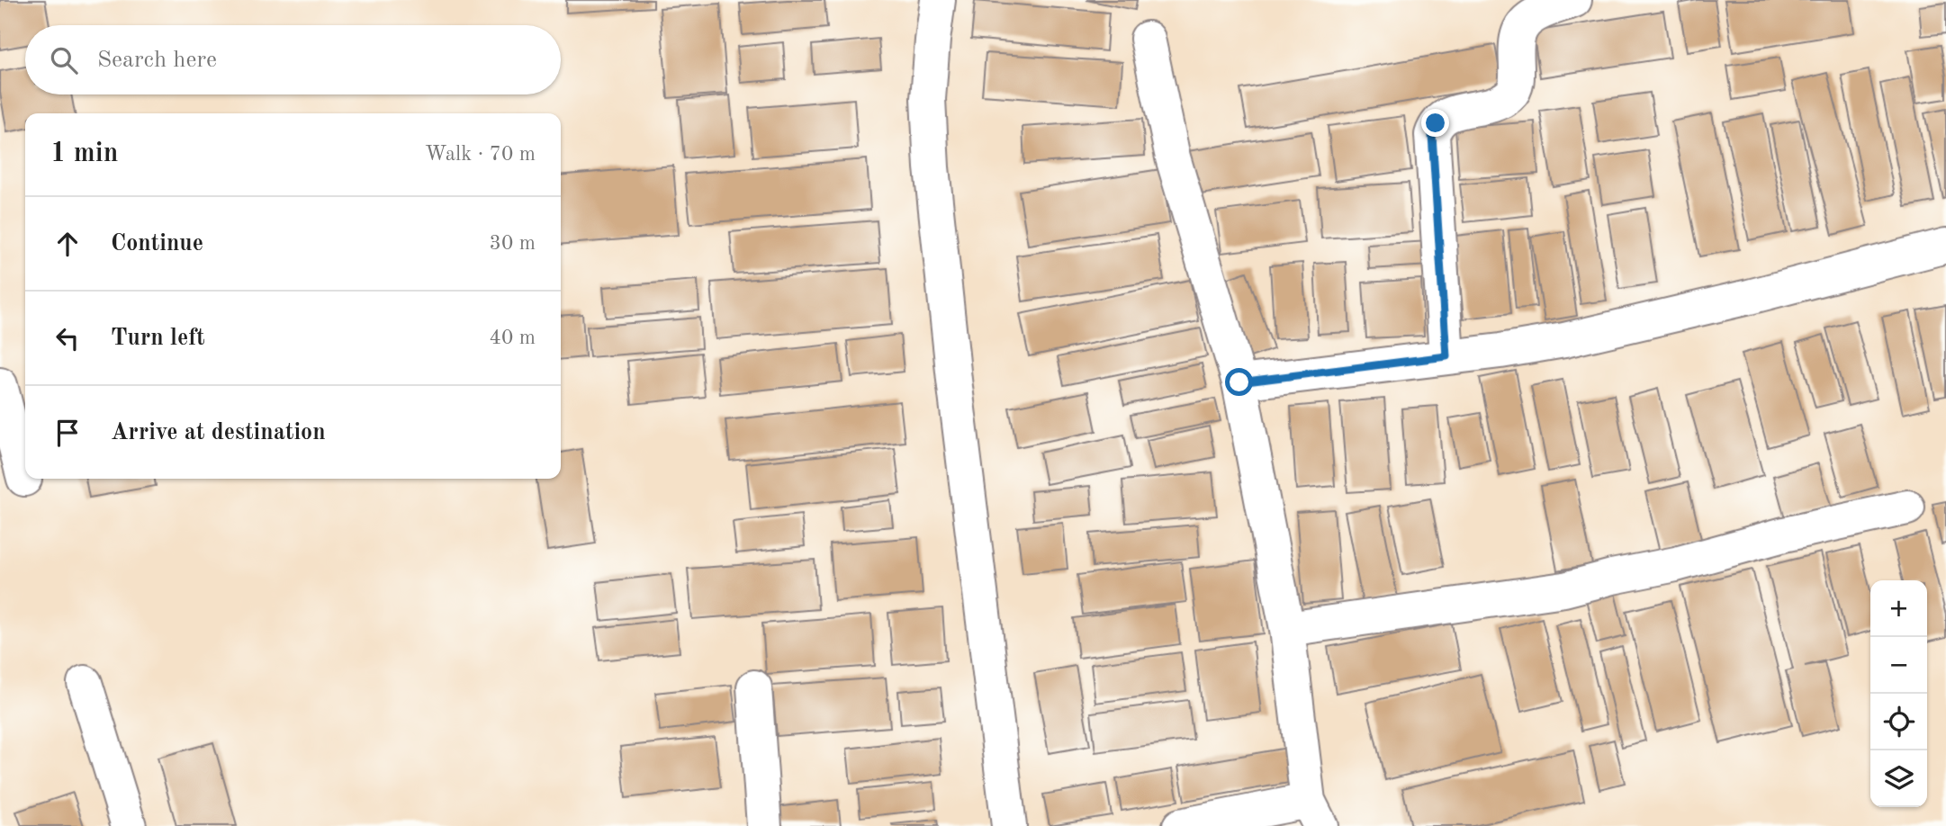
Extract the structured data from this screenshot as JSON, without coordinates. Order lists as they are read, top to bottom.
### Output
{
  "page": {
    "search": "Search here",
    "heading": ["1 min", "Walk · 70 m"],
    "list": [
      ["Continue", "30 m"],
      ["Turn left", "40 m"],
      "Arrive at destination"
    ],
    "map_buttons": ["+", "−"]
  }
}
